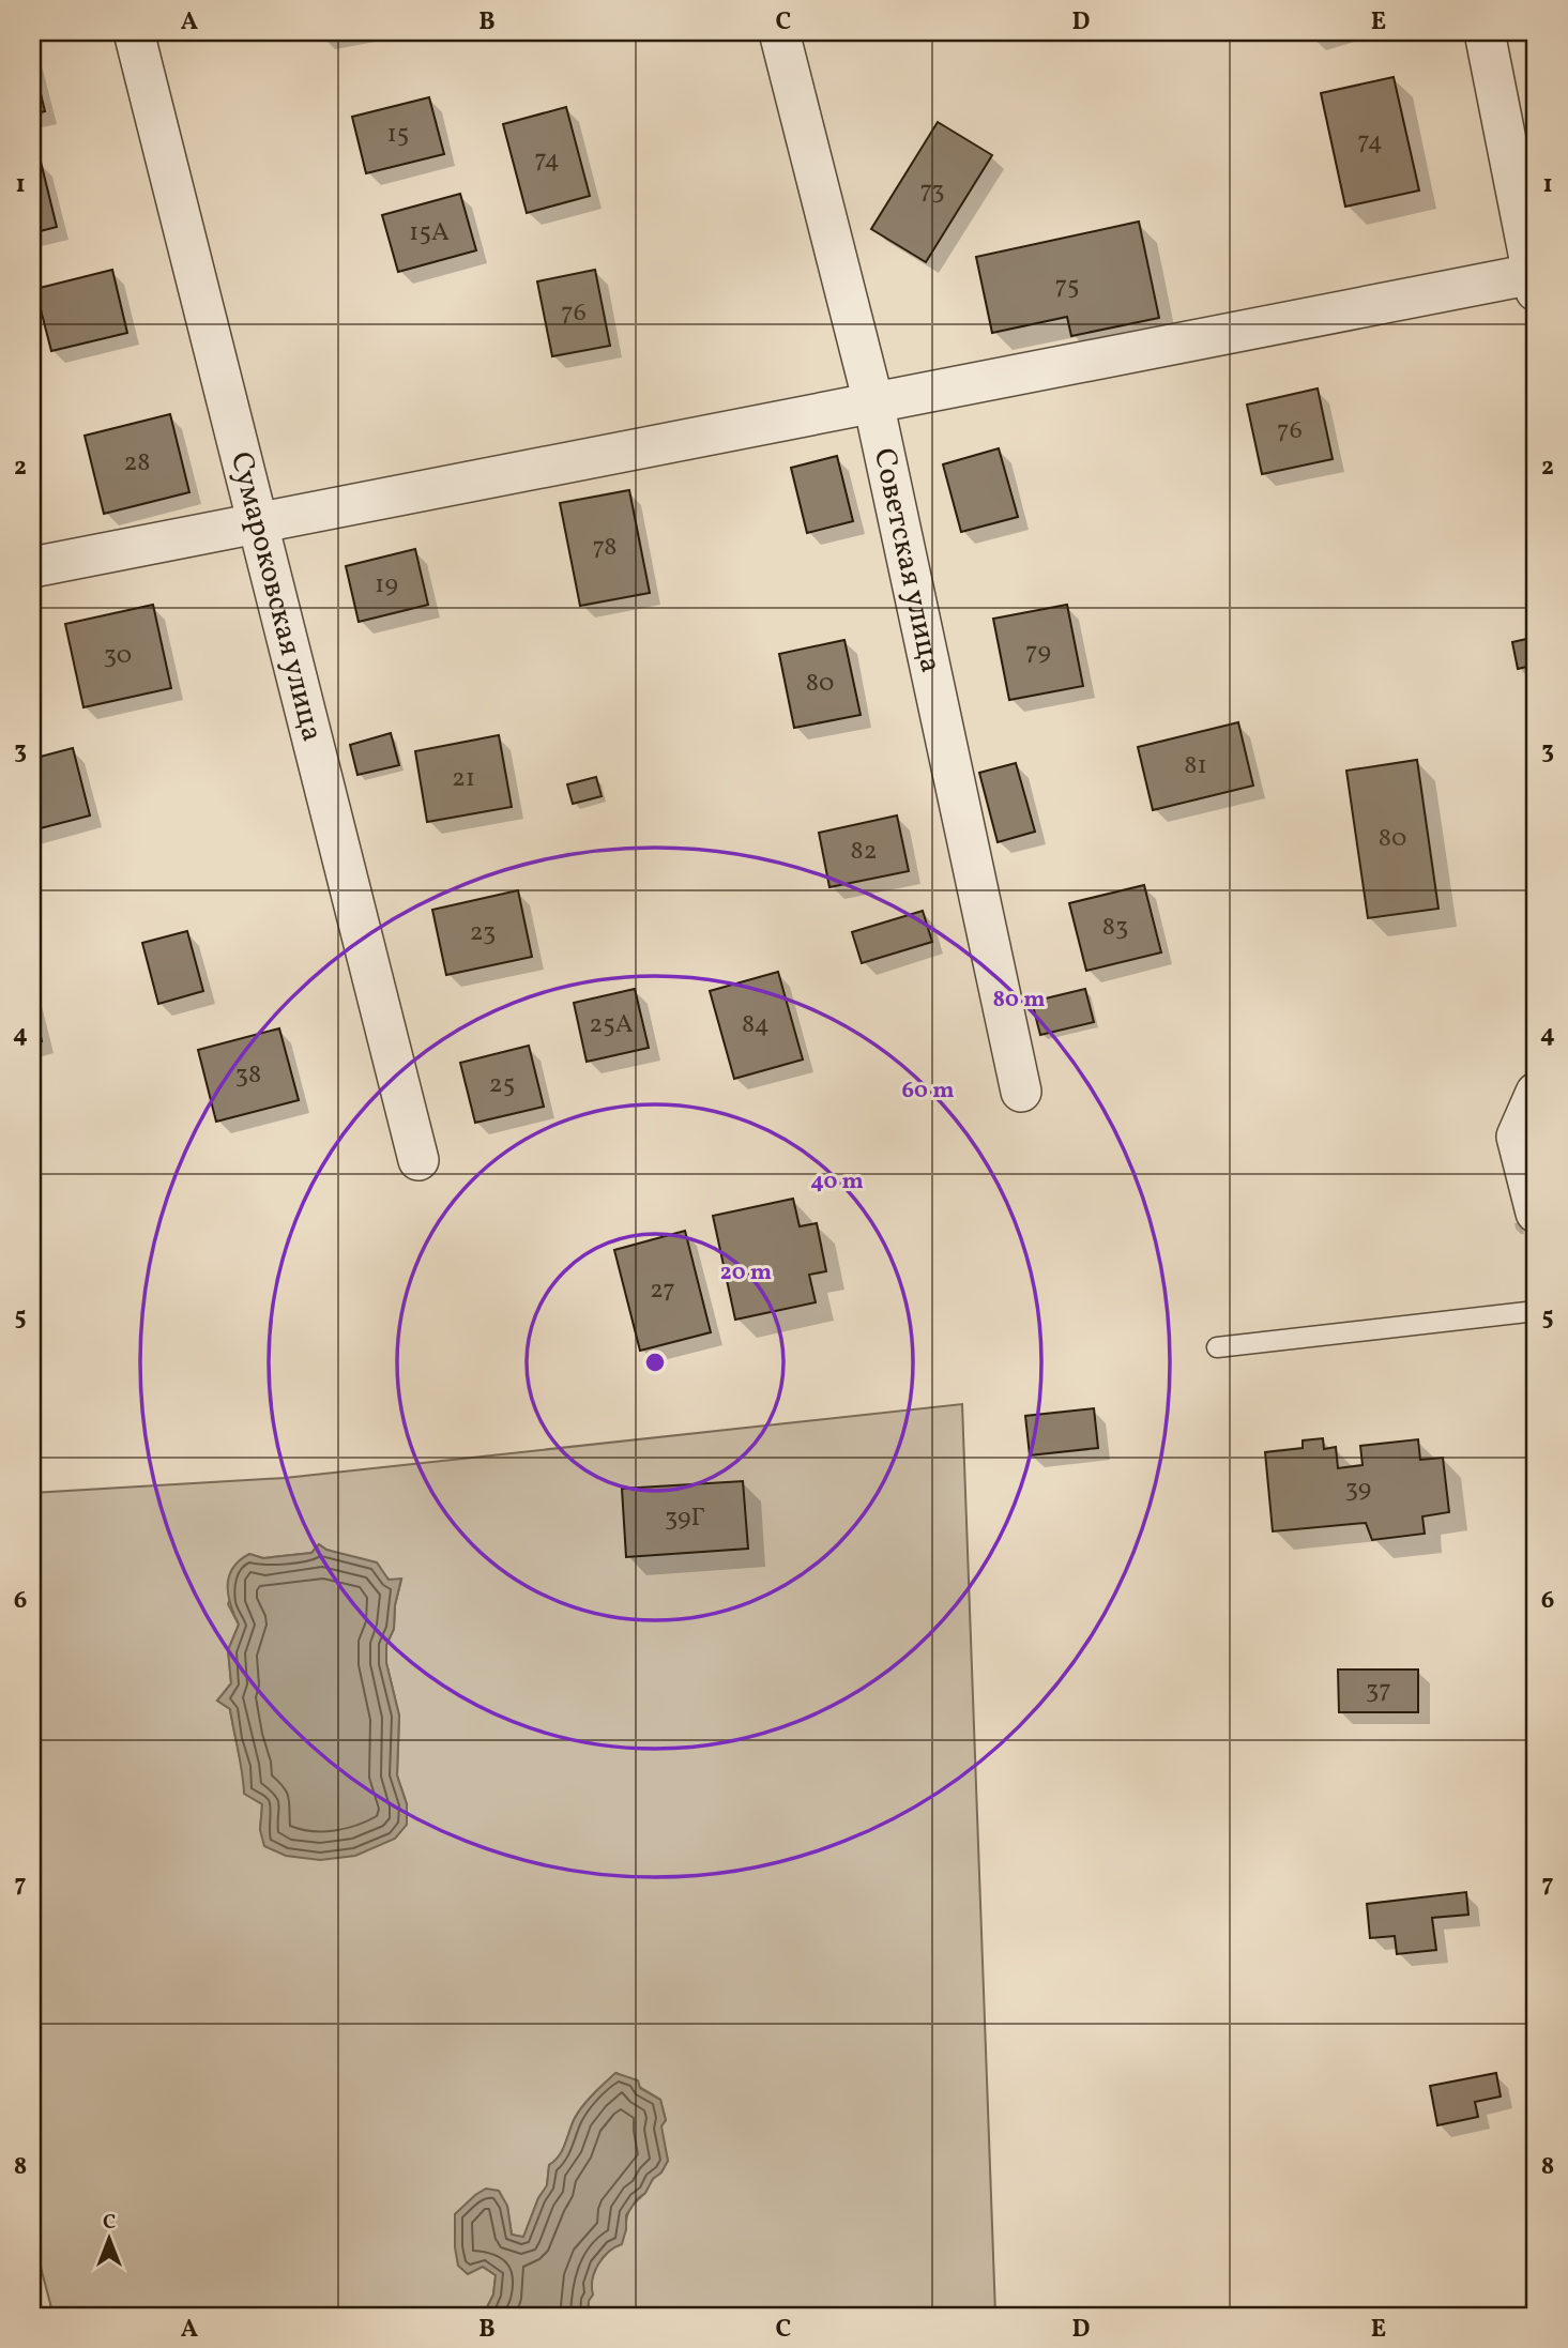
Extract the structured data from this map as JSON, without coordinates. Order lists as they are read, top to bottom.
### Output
{
  "streets": {
    "street": ["Советская улица", "Сумароковская улица"]
  },
  "house_numbers": [
    "15",
    "74",
    "74",
    "73",
    "15А",
    "75",
    "76",
    "76",
    "28",
    "78",
    "19",
    "79",
    "30",
    "80",
    "81",
    "21",
    "80",
    "82",
    "83",
    "23",
    "25А",
    "84",
    "38",
    "25",
    "27",
    "39",
    "39Г",
    "37"
  ],
  "north": "top",
  "grid": {
    "columns": [
      "A",
      "B",
      "C",
      "D",
      "E"
    ],
    "rows": [
      "1",
      "2",
      "3",
      "4",
      "5",
      "6",
      "7",
      "8"
    ]
  },
  "rings": [
    "80 m",
    "60 m",
    "40 m",
    "20 m"
  ]
}
